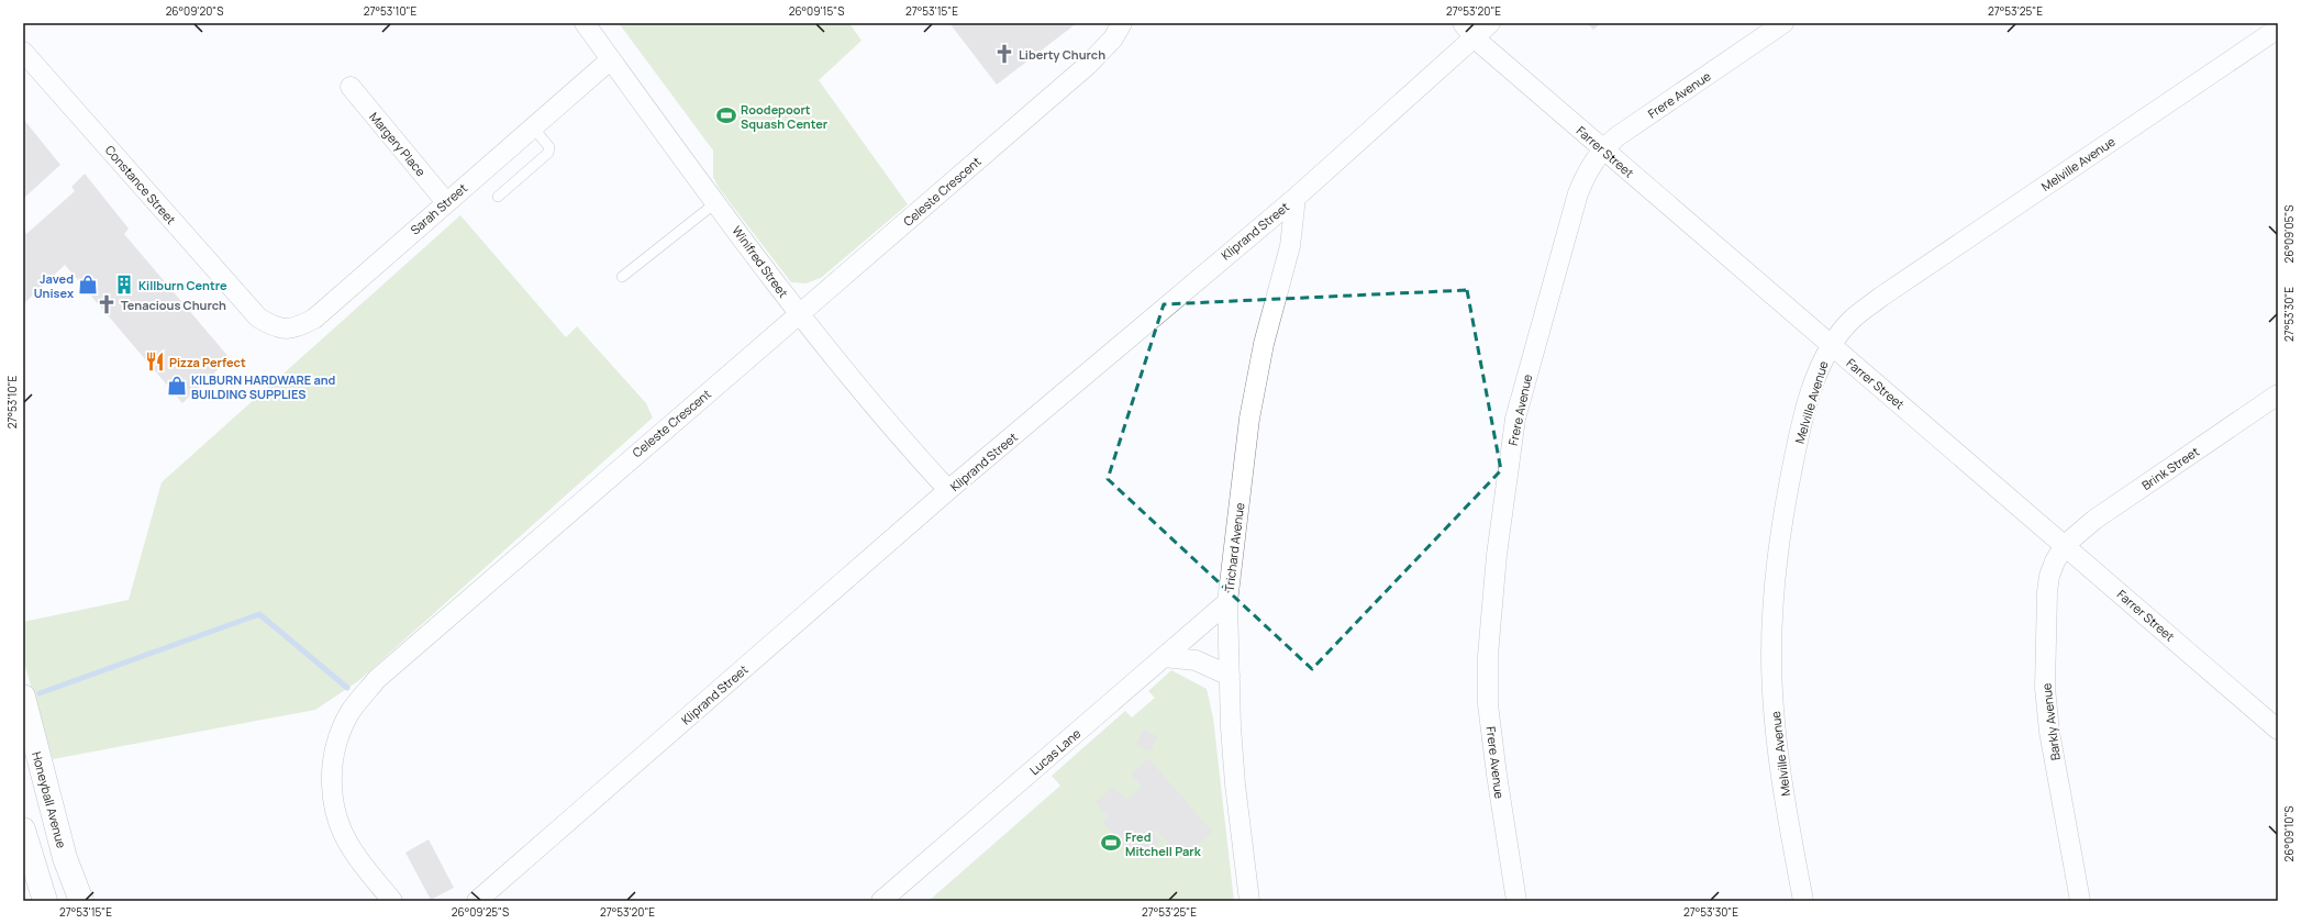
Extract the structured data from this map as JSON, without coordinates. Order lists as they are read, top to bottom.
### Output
{
  "streets": {
    "street": [
      "Frere Avenue",
      "Margery Place",
      "Farrer Street",
      "Melville Avenue",
      "Constance Street",
      "Celeste Crescent",
      "Sarah Street",
      "Kliprand Street",
      "Winifred Street",
      "Brink Street",
      "Trichard Avenue",
      "Barkly Avenue",
      "Lucas Lane",
      "Honeyball Avenue"
    ]
  },
  "crossings": [
    ["Frere Avenue", "Farrer Street"],
    ["Margery Place", "Sarah Street"],
    ["Farrer Street", "Melville Avenue"],
    ["Farrer Street", "Kliprand Street"],
    ["Farrer Street", "Brink Street"],
    ["Farrer Street", "Barkly Avenue"],
    ["Constance Street", "Sarah Street"],
    ["Celeste Crescent", "Winifred Street"],
    ["Sarah Street", "Winifred Street"],
    ["Kliprand Street", "Winifred Street"],
    ["Kliprand Street", "Trichard Avenue"],
    ["Brink Street", "Barkly Avenue"],
    ["Trichard Avenue", "Lucas Lane"]
  ],
  "places": {
    "church": ["Liberty Church", "Tenacious Church"],
    "sports": ["Roodepoort Squash Center", "Fred Mitchell Park"],
    "shop": ["Javed Unisex", "KILBURN HARDWARE and BUILDING SUPPLIES"],
    "building": ["Killburn Centre"],
    "restaurant": ["Pizza Perfect"]
  },
  "coordinates": [
    "26°09'20\"S",
    "27°53'10\"E",
    "26°09'15\"S",
    "27°53'15\"E",
    "27°53'20\"E",
    "27°53'25\"E",
    "26°09'05\"S",
    "27°53'30\"E",
    "26°09'10\"S",
    "26°09'25\"S"
  ]
}
